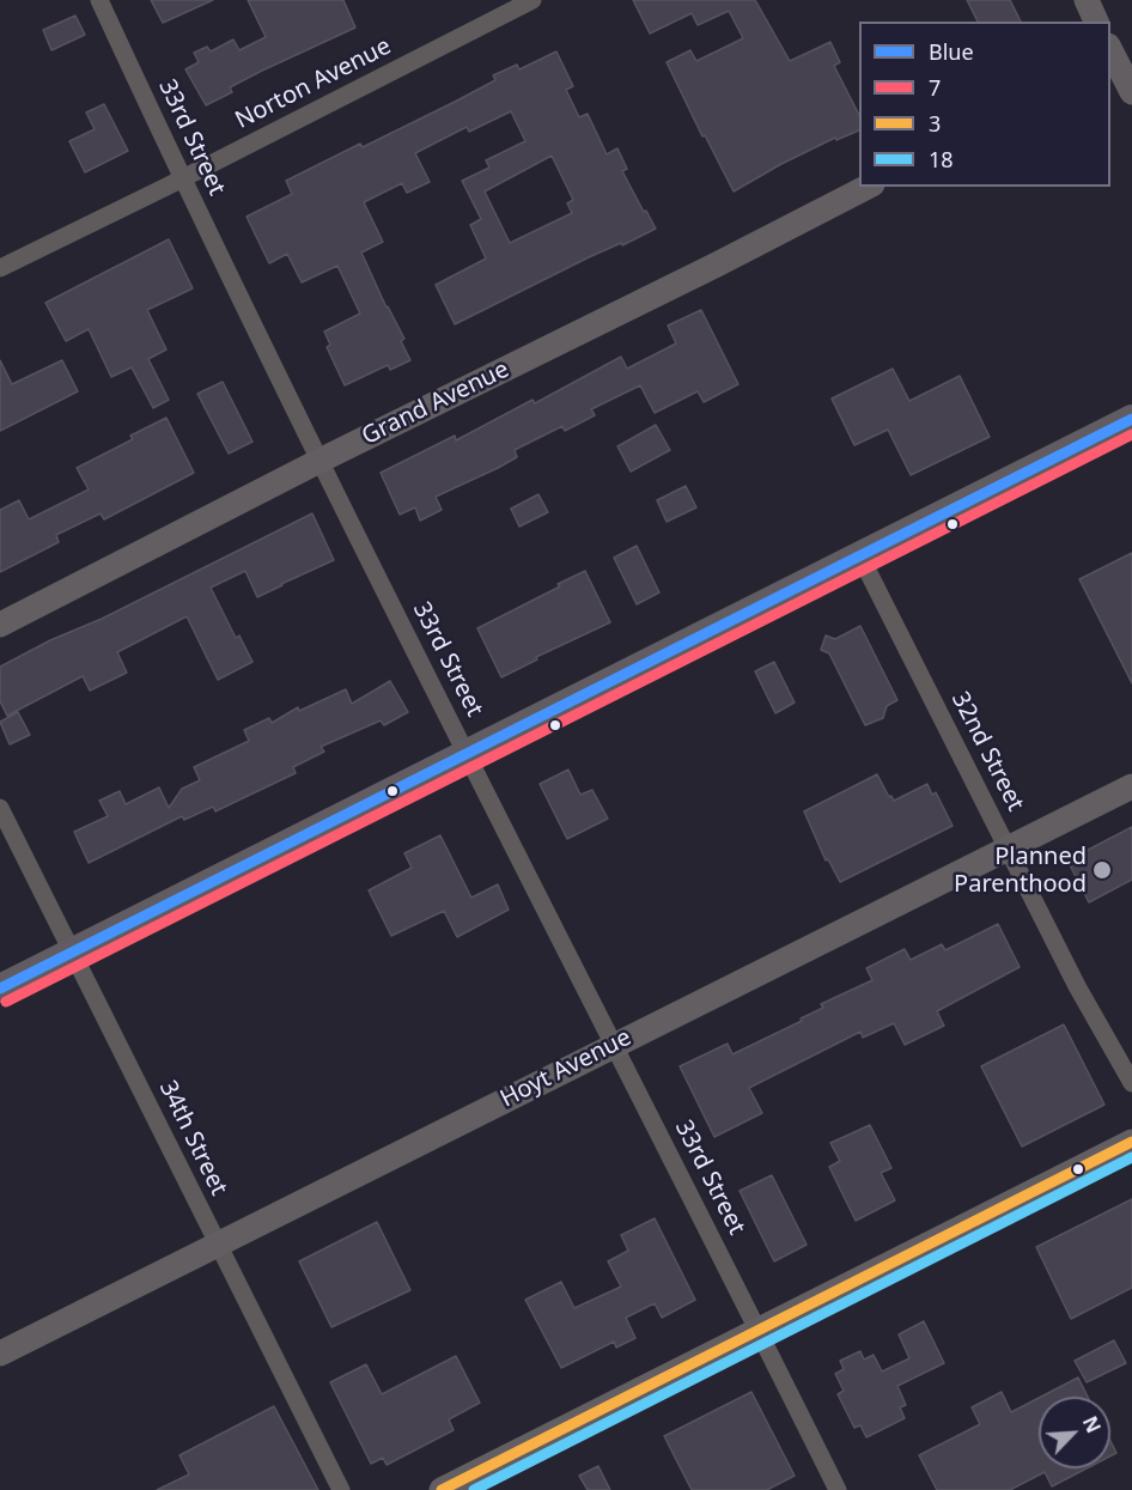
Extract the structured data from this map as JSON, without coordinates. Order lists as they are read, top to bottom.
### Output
{
  "streets": {
    "street": [
      "Norton Avenue",
      "33rd Street",
      "Grand Avenue",
      "32nd Street",
      "Hoyt Avenue",
      "34th Street"
    ]
  },
  "crossings": [
    ["Norton Avenue", "33rd Street"],
    ["33rd Street", "Grand Avenue"],
    ["33rd Street", "Hoyt Avenue"],
    ["32nd Street", "Hoyt Avenue"],
    ["Hoyt Avenue", "34th Street"]
  ],
  "places": ["Planned Parenthood"],
  "lines": [
    "transit line Blue",
    "transit line 7",
    "transit line 3",
    "transit line 18"
  ],
  "legend": [
    "Blue",
    "7",
    "3",
    "18"
  ],
  "north": "top right"
}
